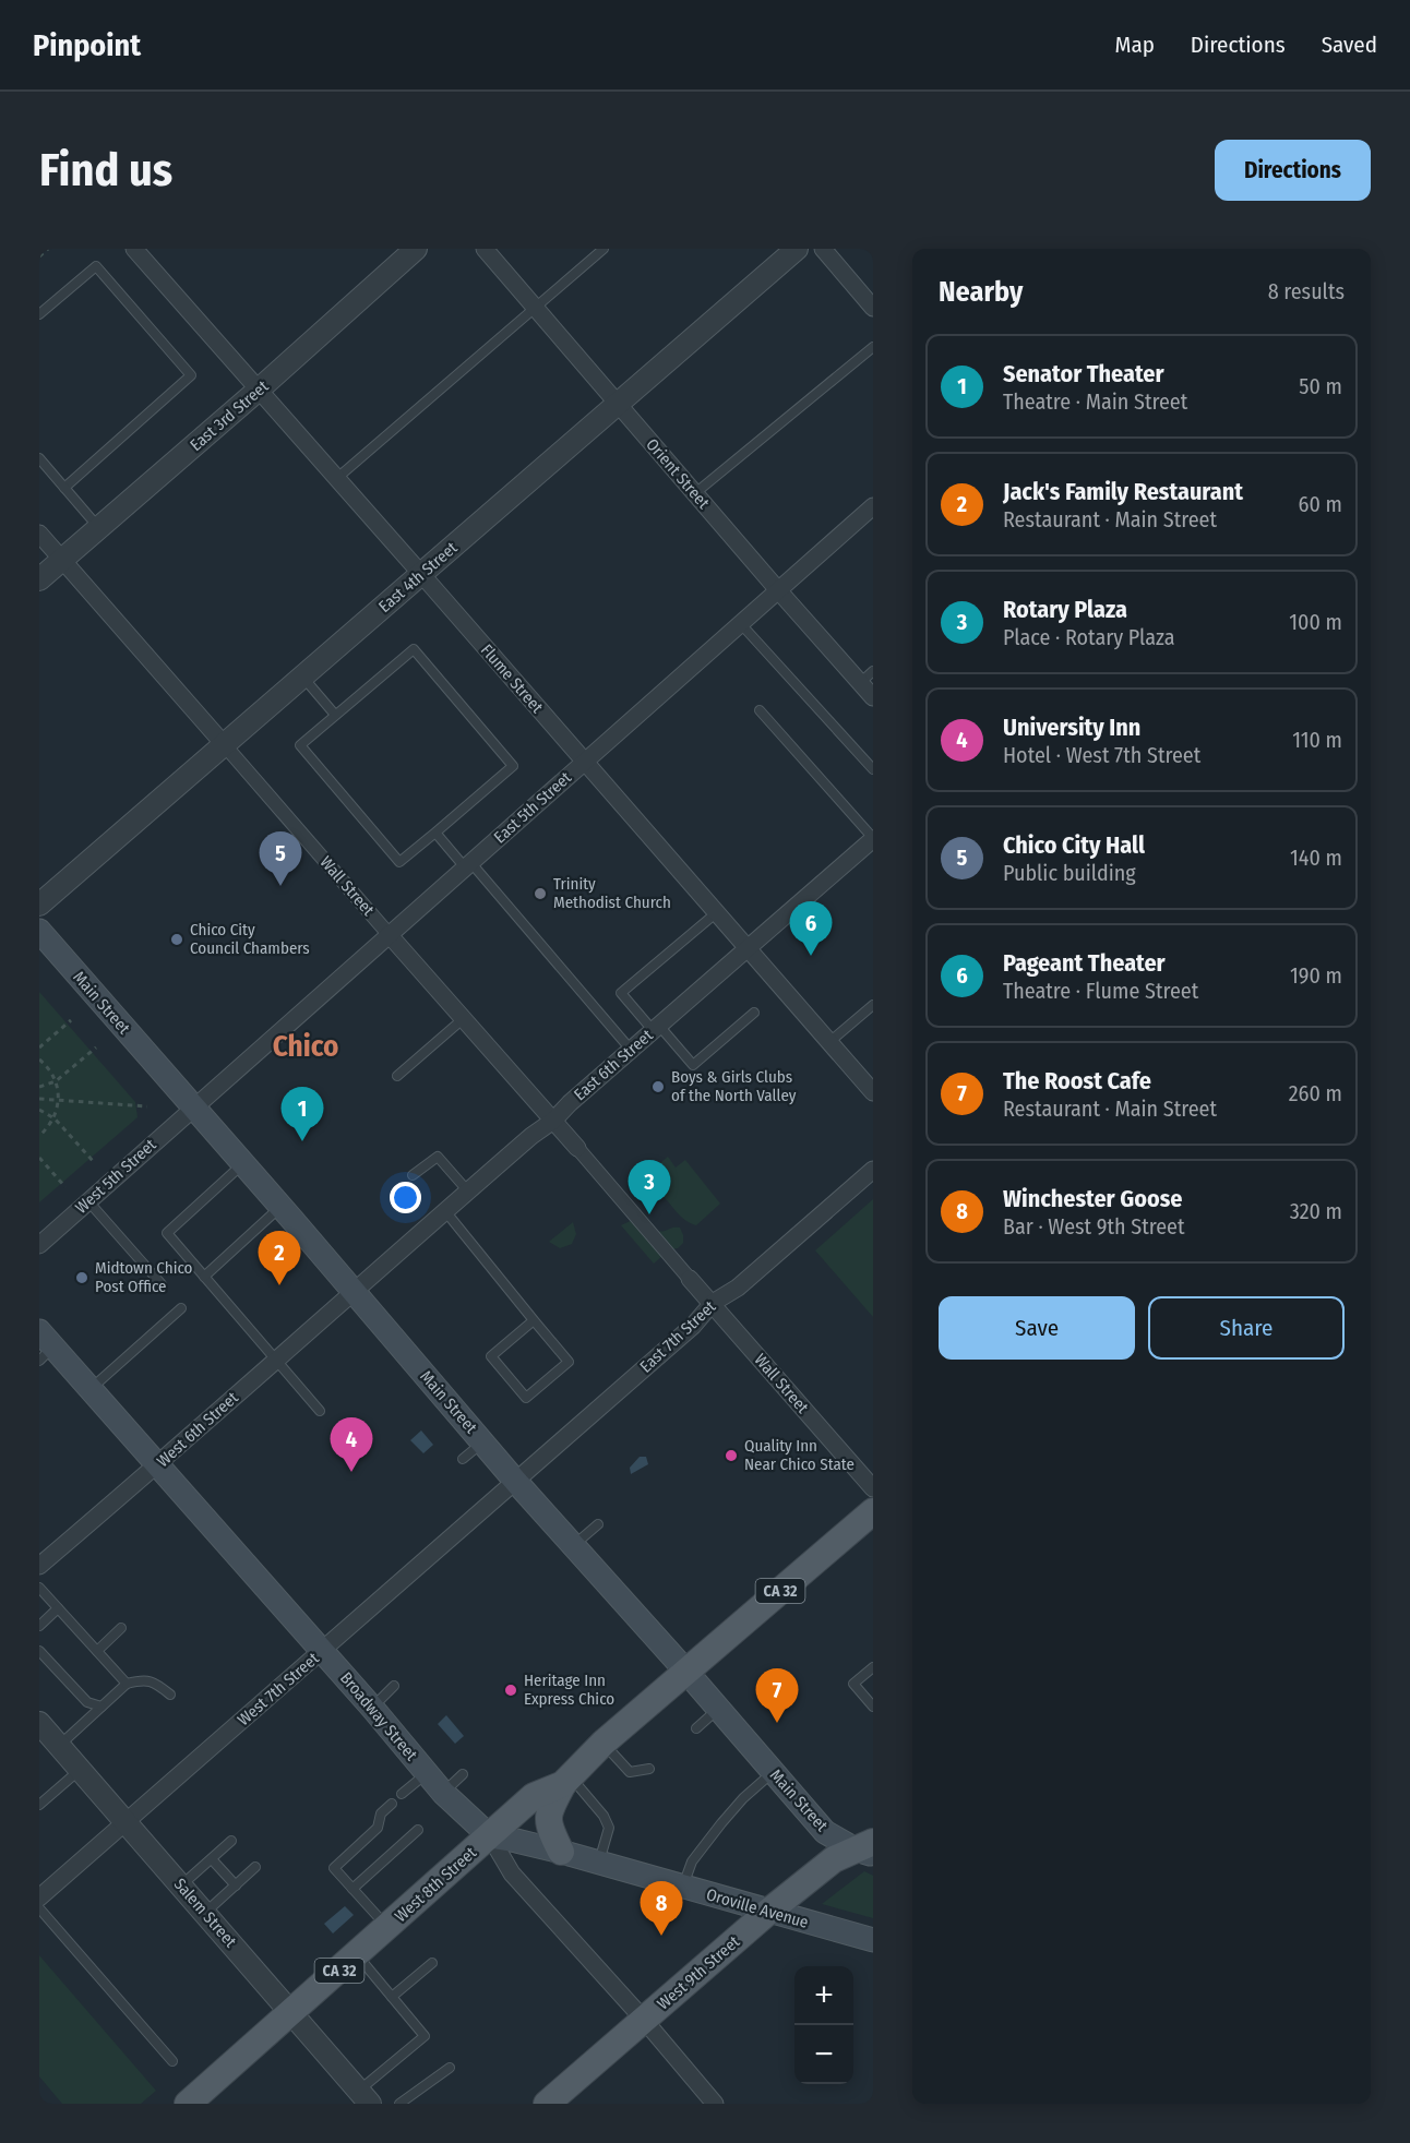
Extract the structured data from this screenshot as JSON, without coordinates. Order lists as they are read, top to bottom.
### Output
{
  "streets": {
    "main road": [
      "Main Street",
      "CA 32",
      "Broadway Street",
      "West 8th Street",
      "Oroville Avenue",
      "West 9th Street"
    ],
    "street": [
      "East 3rd Street",
      "Orient Street",
      "East 4th Street",
      "Flume Street",
      "East 5th Street",
      "Wall Street",
      "East 6th Street",
      "West 5th Street",
      "East 7th Street",
      "West 6th Street",
      "West 7th Street",
      "Salem Street"
    ]
  },
  "crossings": [
    ["East 3rd Street", "Flume Street"],
    ["East 3rd Street", "Wall Street"],
    ["Orient Street", "East 4th Street"],
    ["Orient Street", "East 5th Street"],
    ["East 4th Street", "Flume Street"],
    ["East 4th Street", "Wall Street"],
    ["Flume Street", "East 5th Street"],
    ["Flume Street", "East 6th Street"],
    ["East 5th Street", "Wall Street"],
    ["East 5th Street", "Main Street"],
    ["East 5th Street", "West 5th Street"],
    ["Wall Street", "East 6th Street"],
    ["Wall Street", "East 7th Street"],
    ["Main Street", "East 6th Street"],
    ["Main Street", "West 5th Street"],
    ["Main Street", "East 7th Street"],
    ["Main Street", "West 6th Street"],
    ["Main Street", "CA 32"],
    ["Main Street", "West 7th Street"],
    ["Main Street", "West 8th Street"],
    ["Main Street", "West 9th Street"],
    ["East 6th Street", "West 6th Street"],
    ["East 7th Street", "West 7th Street"],
    ["West 6th Street", "Broadway Street"],
    ["CA 32", "West 8th Street"],
    ["West 7th Street", "Broadway Street"],
    ["West 7th Street", "Salem Street"],
    ["Broadway Street", "West 8th Street"],
    ["Broadway Street", "Oroville Avenue"],
    ["Broadway Street", "West 9th Street"],
    ["West 8th Street", "Oroville Avenue"],
    ["West 8th Street", "Salem Street"],
    ["Oroville Avenue", "West 9th Street"]
  ],
  "districts": ["Chico"],
  "places": [
    "Trinity Methodist Church",
    "Chico City Council Chambers",
    "Boys & Girls Clubs of the North Valley",
    "Midtown Chico Post Office",
    "Quality Inn Near Chico State",
    "Heritage Inn Express Chico"
  ],
  "page": {
    "header": "Pinpoint",
    "nav": ["Map", "Directions", "Saved"],
    "buttons": [
      "Directions",
      ["Save", "Share"]
    ],
    "title": "Find us",
    "heading": ["Nearby", "8 results"],
    "list": [
      {
        "mark": "1",
        "name": "Senator Theater",
        "note": "Theatre · Main Street",
        "value": "50 m"
      },
      {
        "mark": "2",
        "name": "Jack's Family Restaurant",
        "note": "Restaurant · Main Street",
        "value": "60 m"
      },
      {
        "mark": "3",
        "name": "Rotary Plaza",
        "note": "Place · Rotary Plaza",
        "value": "100 m"
      },
      {
        "mark": "4",
        "name": "University Inn",
        "note": "Hotel · West 7th Street",
        "value": "110 m"
      },
      {
        "mark": "5",
        "name": "Chico City Hall",
        "note": "Public building",
        "value": "140 m"
      },
      {
        "mark": "6",
        "name": "Pageant Theater",
        "note": "Theatre · Flume Street",
        "value": "190 m"
      },
      {
        "mark": "7",
        "name": "The Roost Cafe",
        "note": "Restaurant · Main Street",
        "value": "260 m"
      },
      {
        "mark": "8",
        "name": "Winchester Goose",
        "note": "Bar · West 9th Street",
        "value": "320 m"
      }
    ],
    "pins": [
      "5",
      "6",
      "1",
      "3",
      "2",
      "4",
      "7",
      "8"
    ],
    "map_buttons": ["+", "−"]
  }
}
